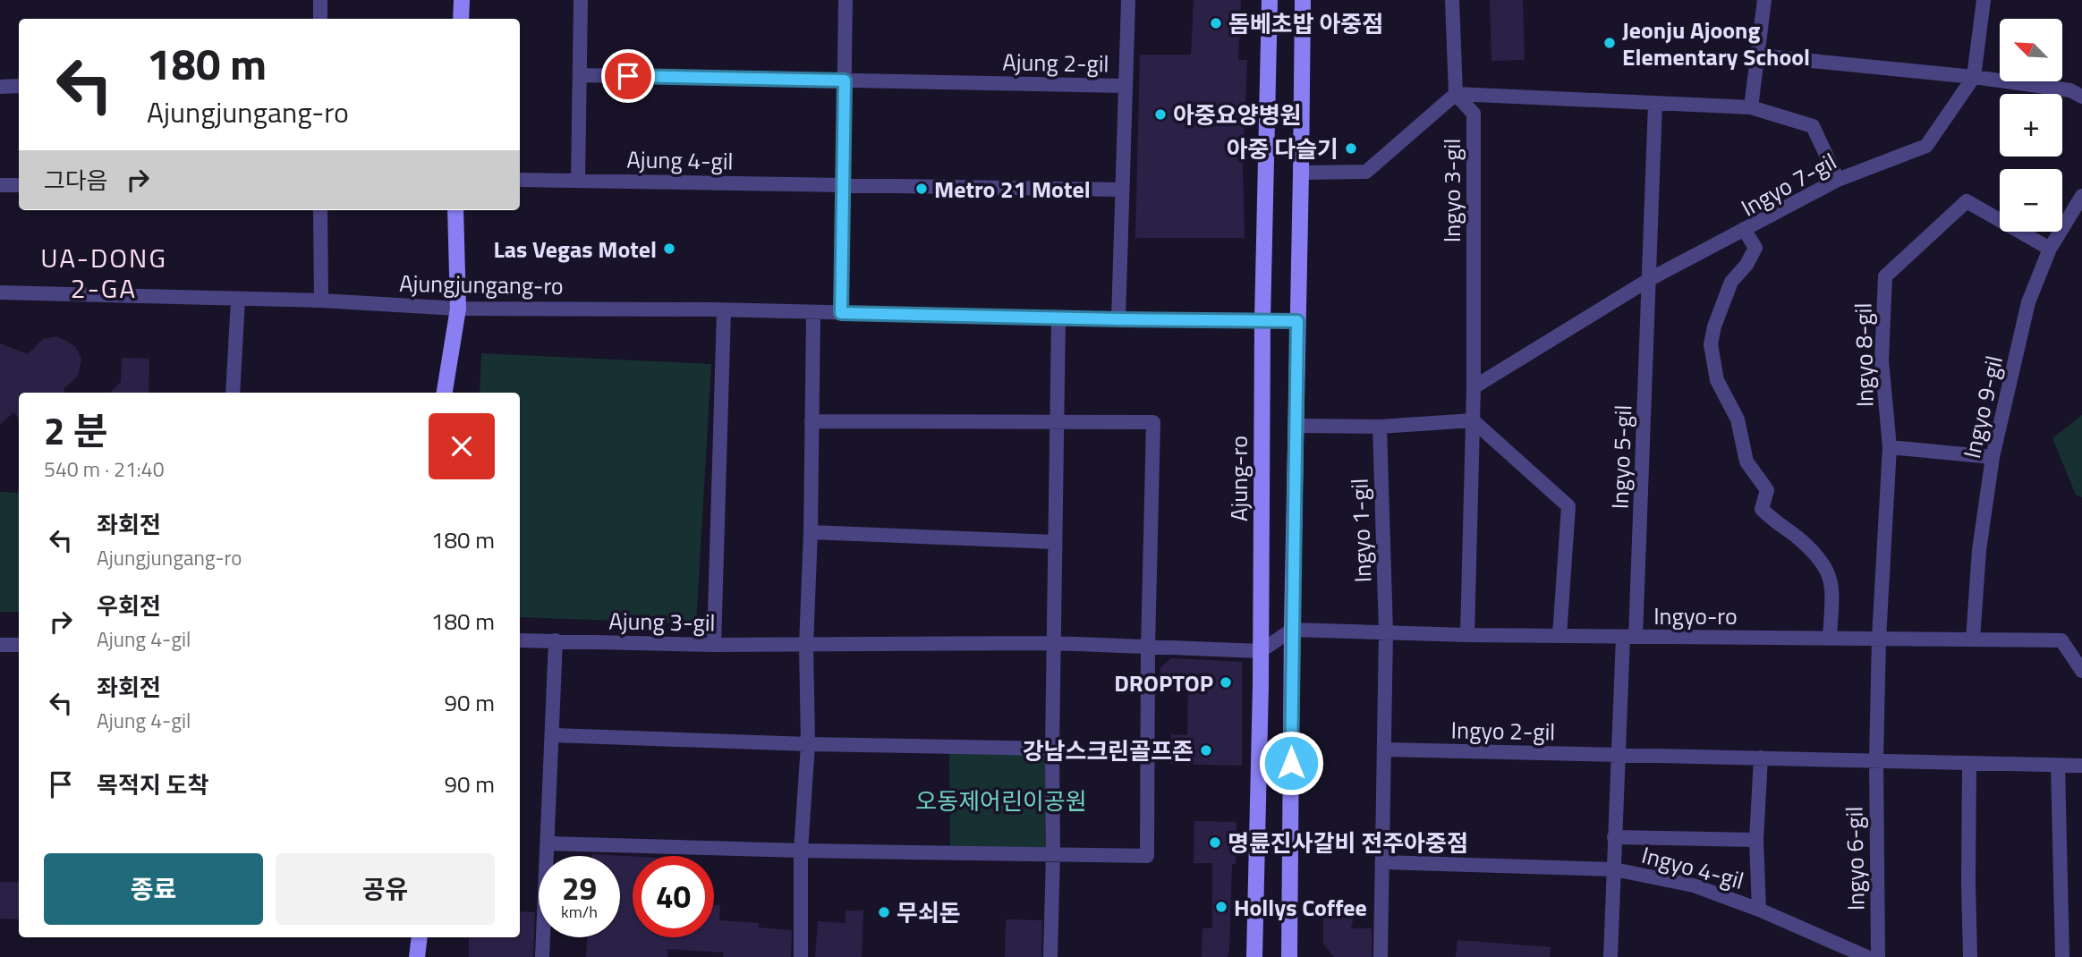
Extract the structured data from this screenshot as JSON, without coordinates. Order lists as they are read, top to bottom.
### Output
{
  "streets": {
    "street": [
      "Ajung 2-gil",
      "Ajung 4-gil",
      "Ingyo 7-gil",
      "Ingyo 3-gil",
      "Ajungjungang-ro",
      "Ingyo 8-gil",
      "Ingyo 9-gil",
      "Ingyo 5-gil",
      "Ajung-ro",
      "Ingyo 1-gil",
      "Ingyo-ro",
      "Ajung 3-gil",
      "Ingyo 2-gil",
      "Ingyo 6-gil",
      "Ingyo 4-gil"
    ]
  },
  "crossings": [
    ["Ajung 2-gil", "Ajung 4-gil"],
    ["Ajung 2-gil", "Ajungjungang-ro"],
    ["Ingyo 7-gil", "Ingyo-ro"],
    ["Ingyo 3-gil", "Ingyo-ro"],
    ["Ajungjungang-ro", "Ajung-ro"],
    ["Ingyo 8-gil", "Ingyo 9-gil"],
    ["Ingyo 8-gil", "Ingyo-ro"],
    ["Ingyo 8-gil", "Ingyo 6-gil"],
    ["Ingyo 9-gil", "Ingyo-ro"],
    ["Ingyo 5-gil", "Ingyo-ro"],
    ["Ingyo 5-gil", "Ingyo 4-gil"],
    ["Ajung-ro", "Ajung 3-gil"],
    ["Ingyo 1-gil", "Ingyo-ro"],
    ["Ingyo-ro", "Ingyo 6-gil"],
    ["Ingyo-ro", "Ingyo 4-gil"],
    ["Ingyo 2-gil", "Ingyo 4-gil"],
    ["Ingyo 6-gil", "Ingyo 4-gil"]
  ],
  "districts": ["UA-DONG 2-GA"],
  "parks": ["오동제어린이공원"],
  "places": [
    "돔베초밥 아중점",
    "Jeonju Ajoong Elementary School",
    "아중요양병원",
    "아중 다슬기",
    "Metro 21 Motel",
    "Las Vegas Motel",
    "DROPTOP",
    "강남스크린골프존",
    "명륜진사갈비 전주아중점",
    "Hollys Coffee",
    "무쇠돈"
  ],
  "north": "top left",
  "page": {
    "map_buttons": ["+", "−"],
    "turn": ["180 m", "Ajungjungang-ro"],
    "then": "그다음",
    "heading": ["2 분", "540 m · 21:40"],
    "list": [
      {
        "name": "좌회전",
        "note": "Ajungjungang-ro",
        "value": "180 m"
      },
      {
        "name": "우회전",
        "note": "Ajung 4-gil",
        "value": "180 m"
      },
      {
        "name": "좌회전",
        "note": "Ajung 4-gil",
        "value": "90 m"
      },
      {
        "name": "목적지 도착",
        "value": "90 m"
      }
    ],
    "buttons": ["종료", "공유"],
    "speed": "29 km/h",
    "limit": "40"
  }
}
